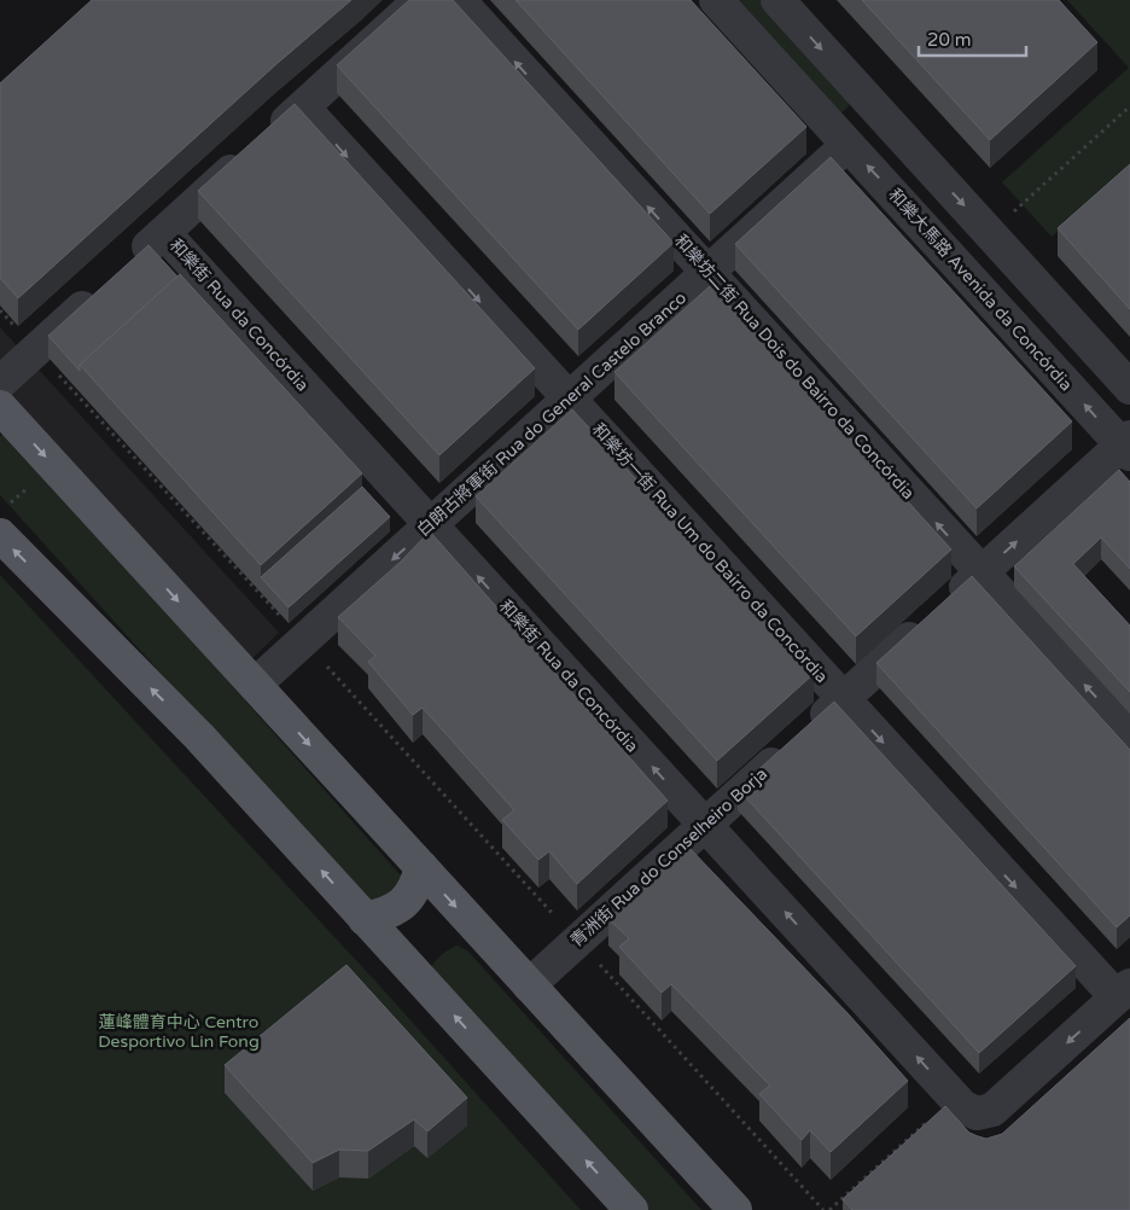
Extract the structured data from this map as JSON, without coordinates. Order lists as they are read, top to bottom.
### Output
{
  "streets": {
    "street": [
      "和樂大馬路 Avenida da Concórdia",
      "和樂街 Rua da Concórdia",
      "和樂坊二街 Rua Dois do Bairro da Concórdia",
      "白朗古將軍街 Rua do General Castelo Branco",
      "和樂坊一街 Rua Um do Bairro da Concórdia",
      "青洲街 Rua do Conselheiro Borja"
    ]
  },
  "crossings": [
    ["和樂大馬路 Avenida da Concórdia", "白朗古將軍街 Rua do General Castelo Branco"],
    ["和樂大馬路 Avenida da Concórdia", "青洲街 Rua do Conselheiro Borja"],
    ["和樂街 Rua da Concórdia", "白朗古將軍街 Rua do General Castelo Branco"],
    ["和樂街 Rua da Concórdia", "青洲街 Rua do Conselheiro Borja"],
    ["和樂坊二街 Rua Dois do Bairro da Concórdia", "白朗古將軍街 Rua do General Castelo Branco"],
    ["和樂坊二街 Rua Dois do Bairro da Concórdia", "青洲街 Rua do Conselheiro Borja"],
    ["白朗古將軍街 Rua do General Castelo Branco", "和樂坊一街 Rua Um do Bairro da Concórdia"],
    ["和樂坊一街 Rua Um do Bairro da Concórdia", "青洲街 Rua do Conselheiro Borja"]
  ],
  "one_way": ["和樂街 Rua da Concórdia", "和樂坊二街 Rua Dois do Bairro da Concórdia", "和樂坊一街 Rua Um do Bairro da Concórdia"],
  "parks": ["蓮峰體育中心 Centro Desportivo Lin Fong"],
  "scale_bar": "20 m"
}
